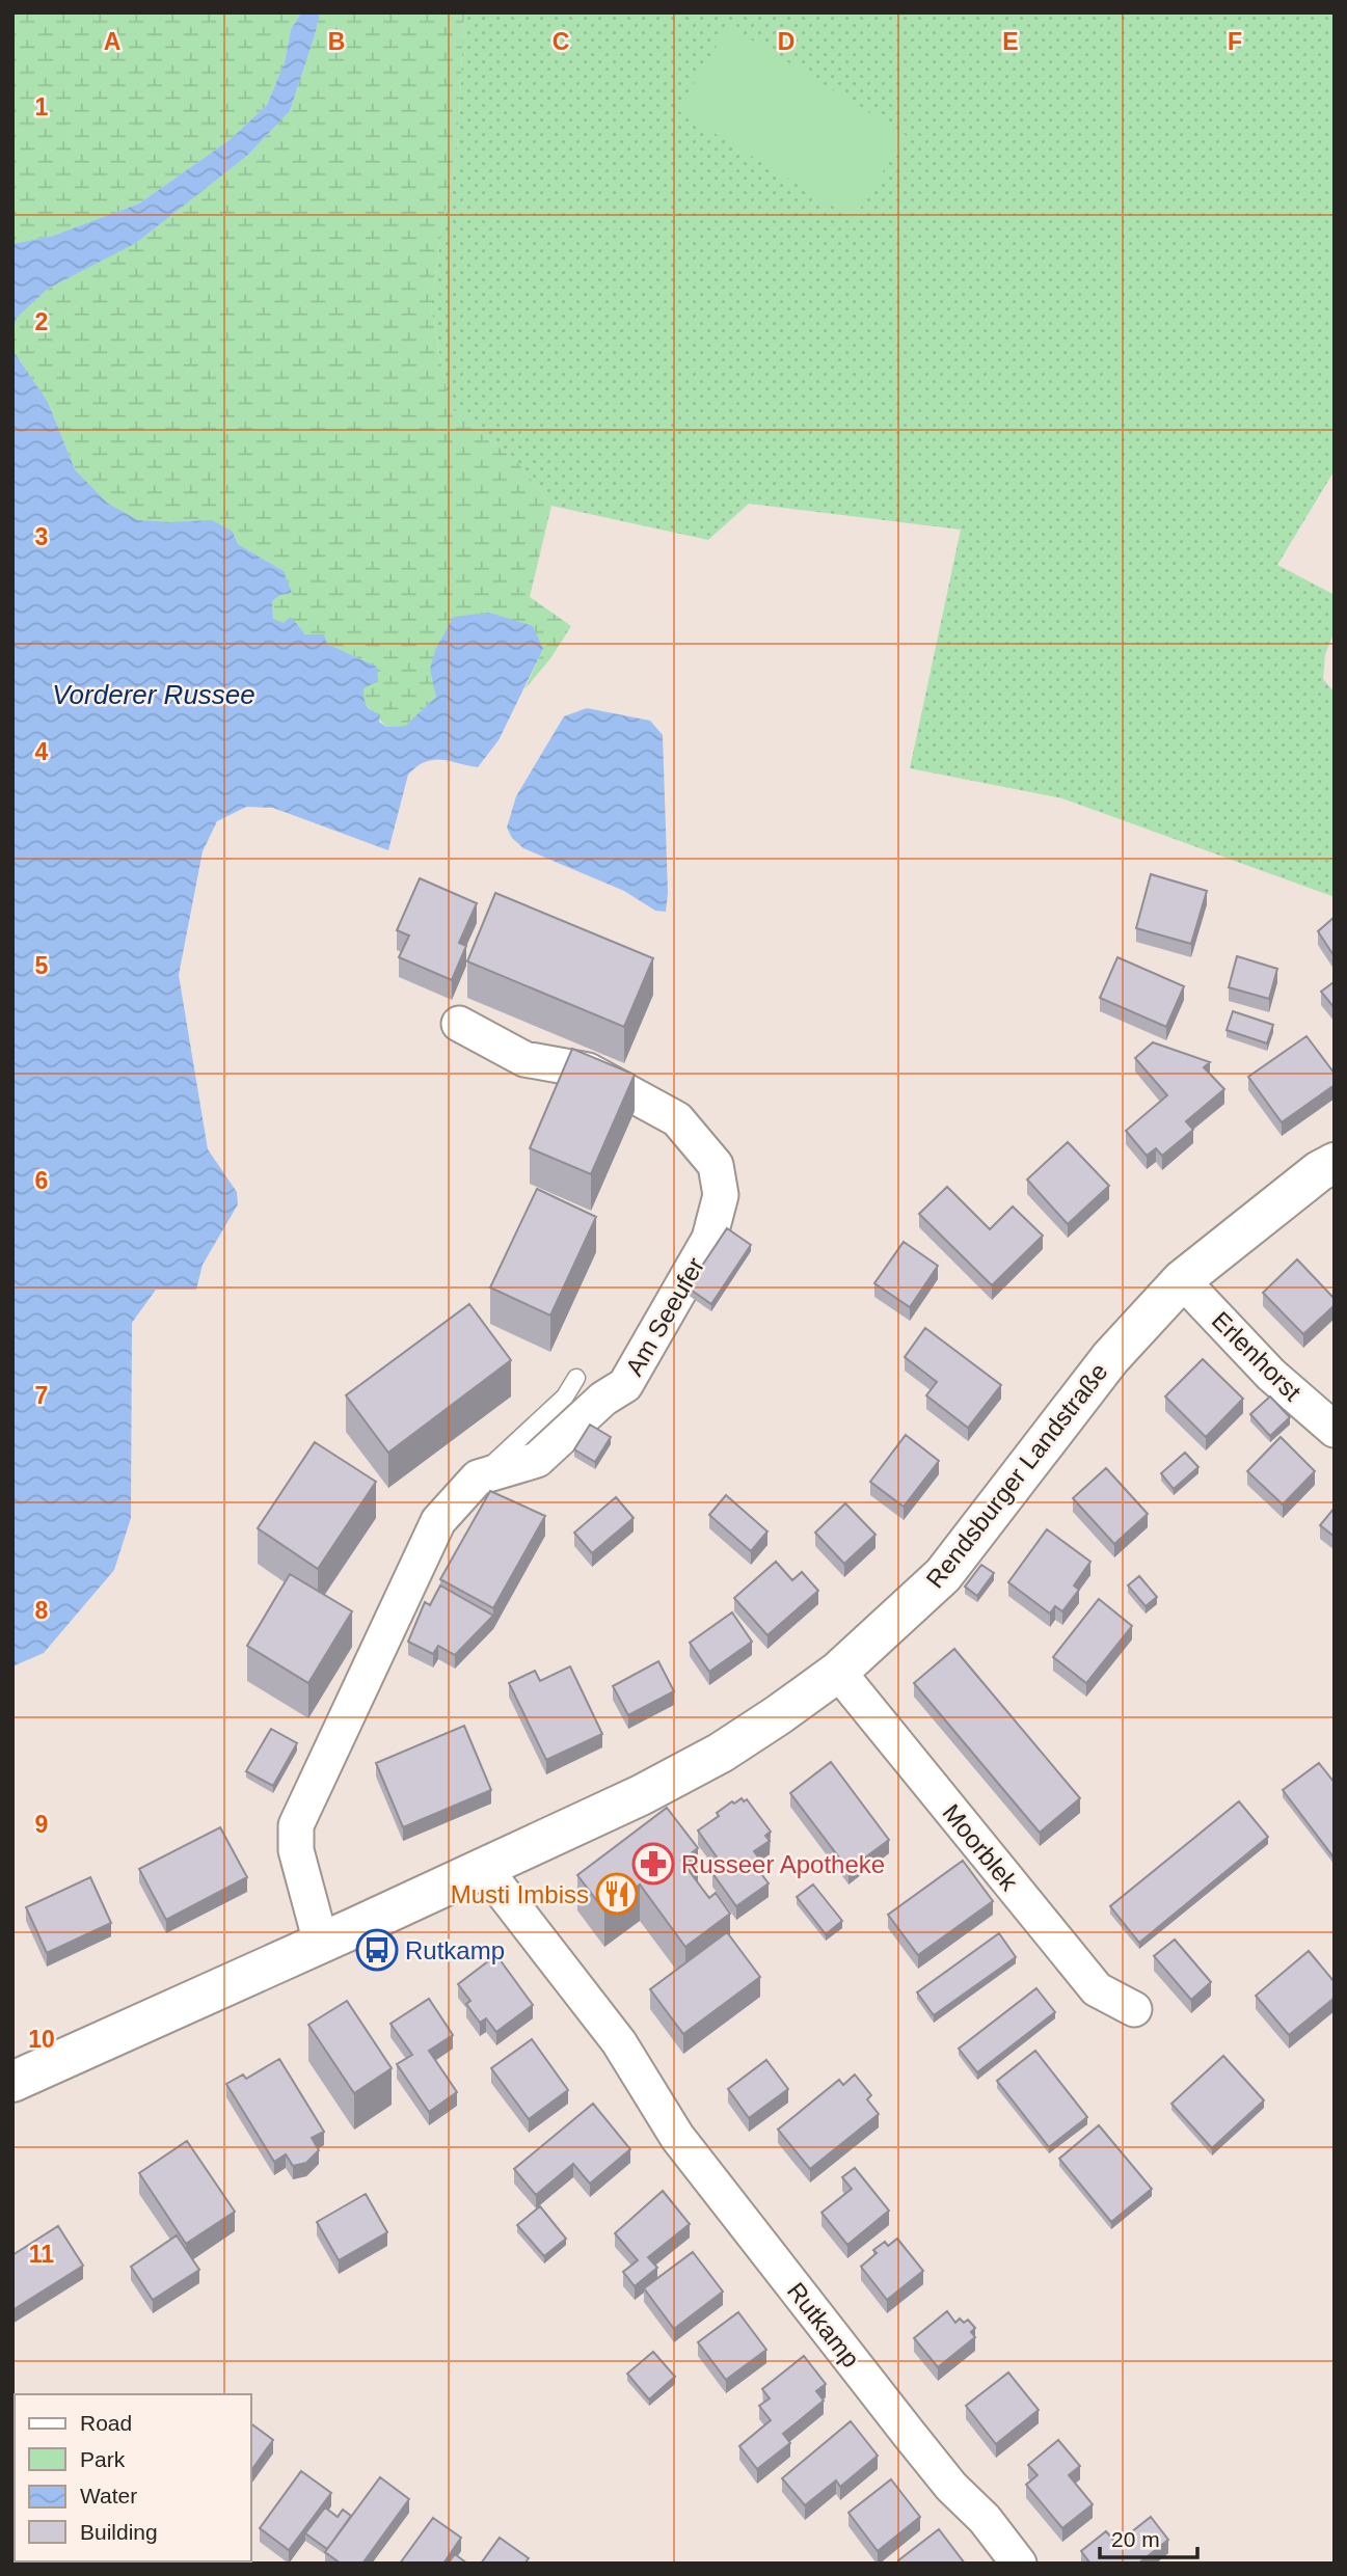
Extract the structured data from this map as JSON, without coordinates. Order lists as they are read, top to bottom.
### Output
{
  "streets": {
    "street": [
      "Am Seeufer",
      "Erlenhorst",
      "Rendsburger Landstraße",
      "Moorblek",
      "Rutkamp"
    ]
  },
  "crossings": [
    ["Erlenhorst", "Rendsburger Landstraße"],
    ["Rendsburger Landstraße", "Moorblek"],
    ["Rendsburger Landstraße", "Rutkamp"]
  ],
  "water": ["Vorderer Russee"],
  "places": {
    "pharmacy": ["Russeer Apotheke"],
    "restaurant": ["Musti Imbiss"],
    "bus stop": ["Rutkamp"]
  },
  "legend": [
    "Road",
    "Park",
    "Water",
    "Building"
  ],
  "scale_bar": "20 m",
  "grid": {
    "columns": [
      "A",
      "B",
      "C",
      "D",
      "E",
      "F"
    ],
    "rows": [
      "1",
      "2",
      "3",
      "4",
      "5",
      "6",
      "7",
      "8",
      "9",
      "10",
      "11"
    ]
  }
}
